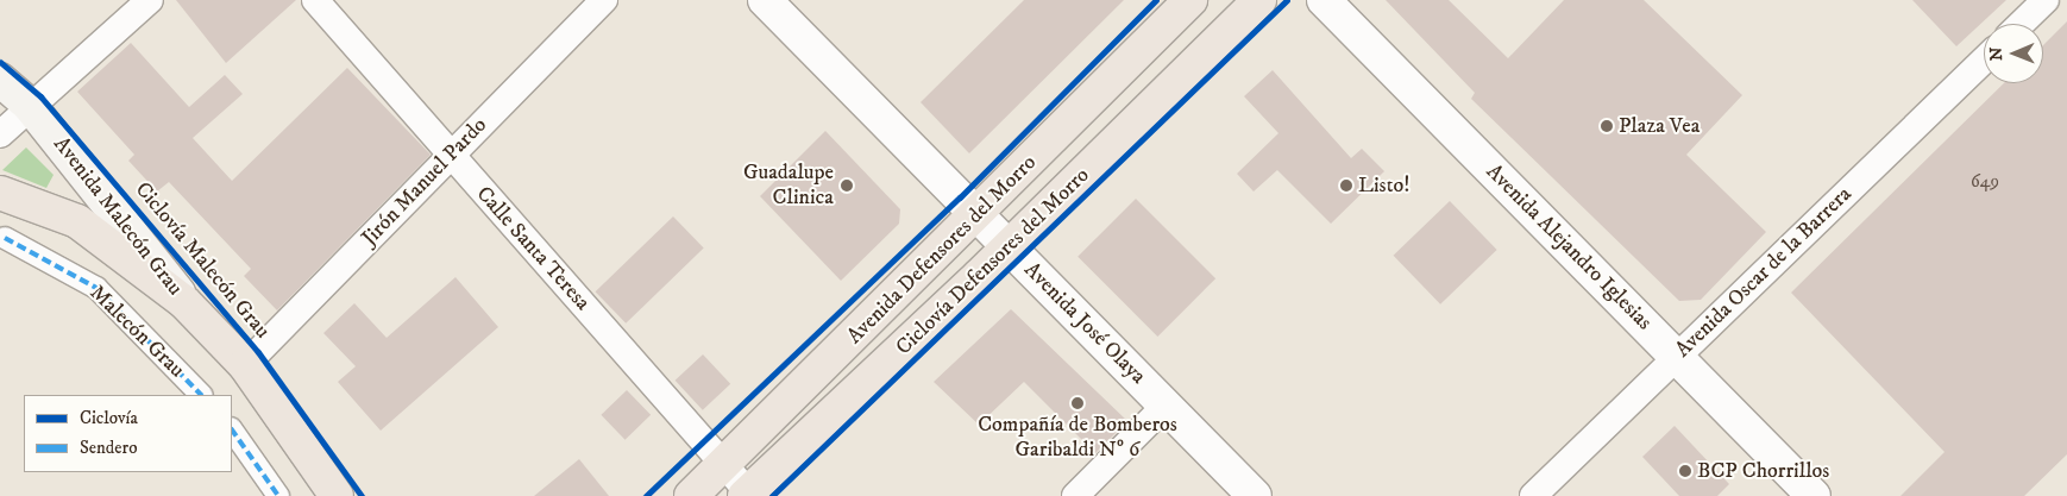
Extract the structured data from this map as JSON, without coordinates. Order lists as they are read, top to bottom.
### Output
{
  "streets": {
    "main road": ["Avenida Malecón Grau", "Avenida Defensores del Morro"],
    "street": [
      "Jirón Manuel Pardo",
      "Avenida Alejandro Iglesias",
      "Calle Santa Teresa",
      "Avenida Oscar de la Barrera",
      "Avenida José Olaya",
      "Malecón Grau"
    ],
    "cycle path": ["Ciclovía Malecón Grau", "Ciclovía Defensores del Morro"]
  },
  "crossings": [
    ["Jirón Manuel Pardo", "Calle Santa Teresa"],
    ["Avenida Alejandro Iglesias", "Avenida Oscar de la Barrera"],
    ["Calle Santa Teresa", "Avenida Defensores del Morro"],
    ["Avenida Defensores del Morro", "Avenida José Olaya"]
  ],
  "places": [
    "Plaza Vea",
    "Guadalupe Clinica",
    "Listo!",
    "Compañía de Bomberos Garibaldi Nº 6",
    "BCP Chorrillos"
  ],
  "house_numbers": ["649"],
  "legend": ["Ciclovía", "Sendero"],
  "north": "left"
}
